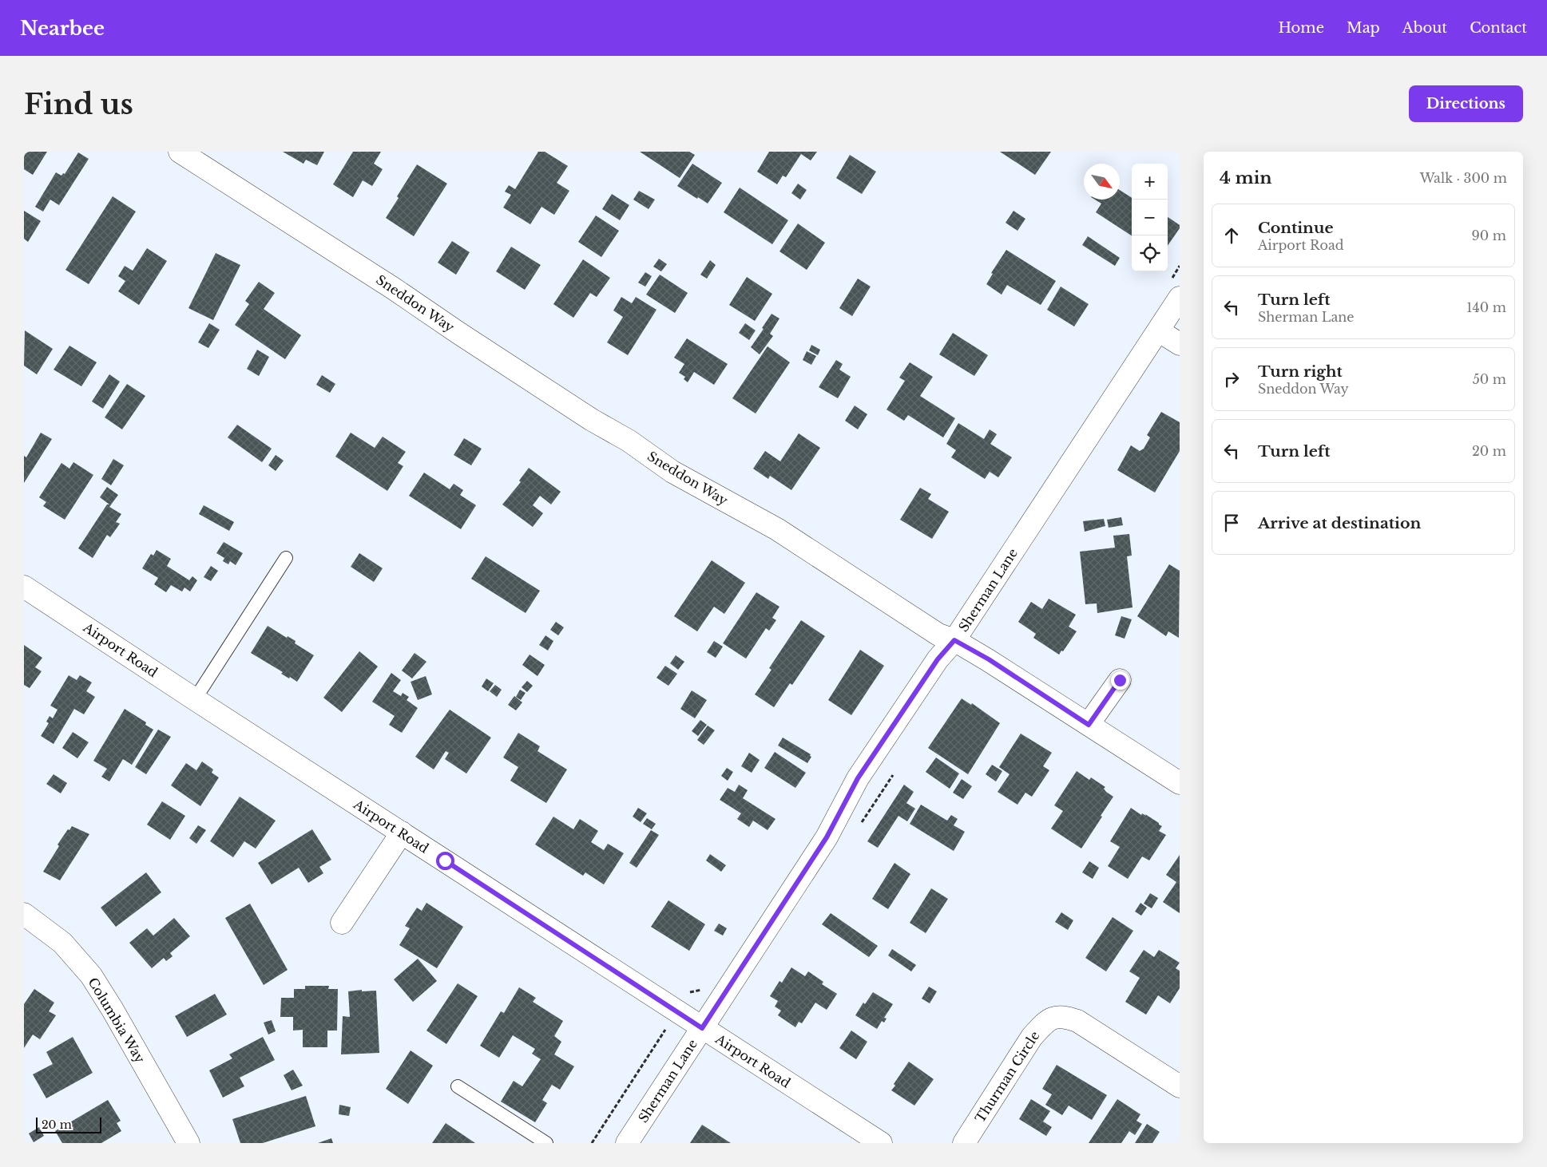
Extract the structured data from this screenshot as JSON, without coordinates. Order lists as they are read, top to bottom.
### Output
{
  "streets": {
    "street": [
      "Sneddon Way",
      "Sherman Lane",
      "Airport Road",
      "Columbia Way",
      "Thurman Circle"
    ]
  },
  "crossings": [
    ["Sneddon Way", "Sherman Lane"],
    ["Sherman Lane", "Airport Road"]
  ],
  "scale_bar": "20 m",
  "north": "bottom right",
  "page": {
    "header": "Nearbee",
    "nav": [
      "Home",
      "Map",
      "About",
      "Contact"
    ],
    "buttons": "Directions",
    "title": "Find us",
    "heading": ["4 min", "Walk · 300 m"],
    "map_buttons": ["+", "−"],
    "list": [
      ["Continue", "Airport Road", "90 m"],
      ["Turn left", "Sherman Lane", "140 m"],
      ["Turn right", "Sneddon Way", "50 m"],
      ["Turn left", "20 m"],
      "Arrive at destination"
    ],
    "scale": "20 m"
  }
}
